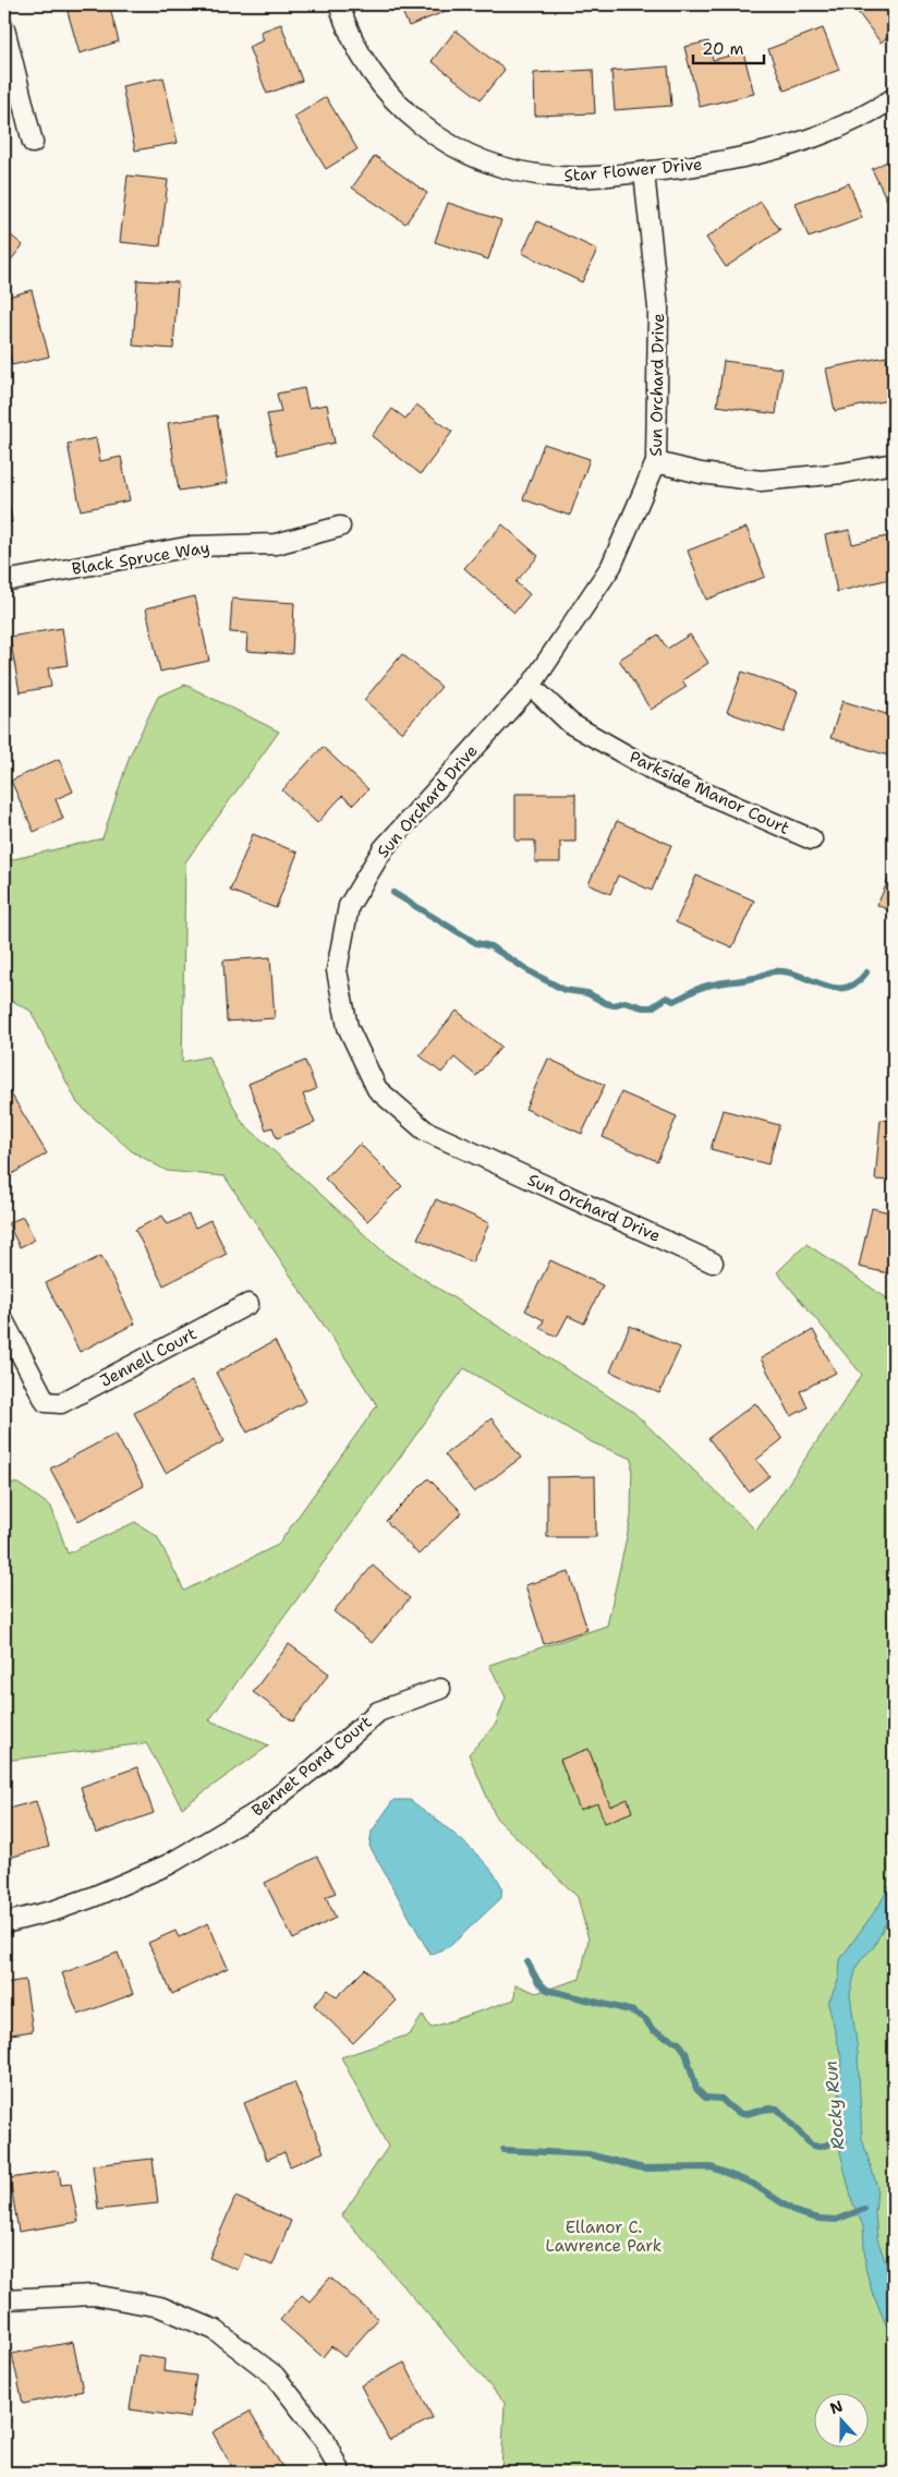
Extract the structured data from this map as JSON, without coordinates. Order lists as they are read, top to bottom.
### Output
{
  "streets": {
    "street": [
      "Star Flower Drive",
      "Sun Orchard Drive",
      "Black Spruce Way",
      "Parkside Manor Court",
      "Jennell Court",
      "Bennet Pond Court"
    ]
  },
  "crossings": [
    ["Star Flower Drive", "Sun Orchard Drive"],
    ["Sun Orchard Drive", "Parkside Manor Court"]
  ],
  "water": ["Rocky Run"],
  "parks": ["Ellanor C. Lawrence Park"],
  "scale_bar": "20 m",
  "north": "top"
}
